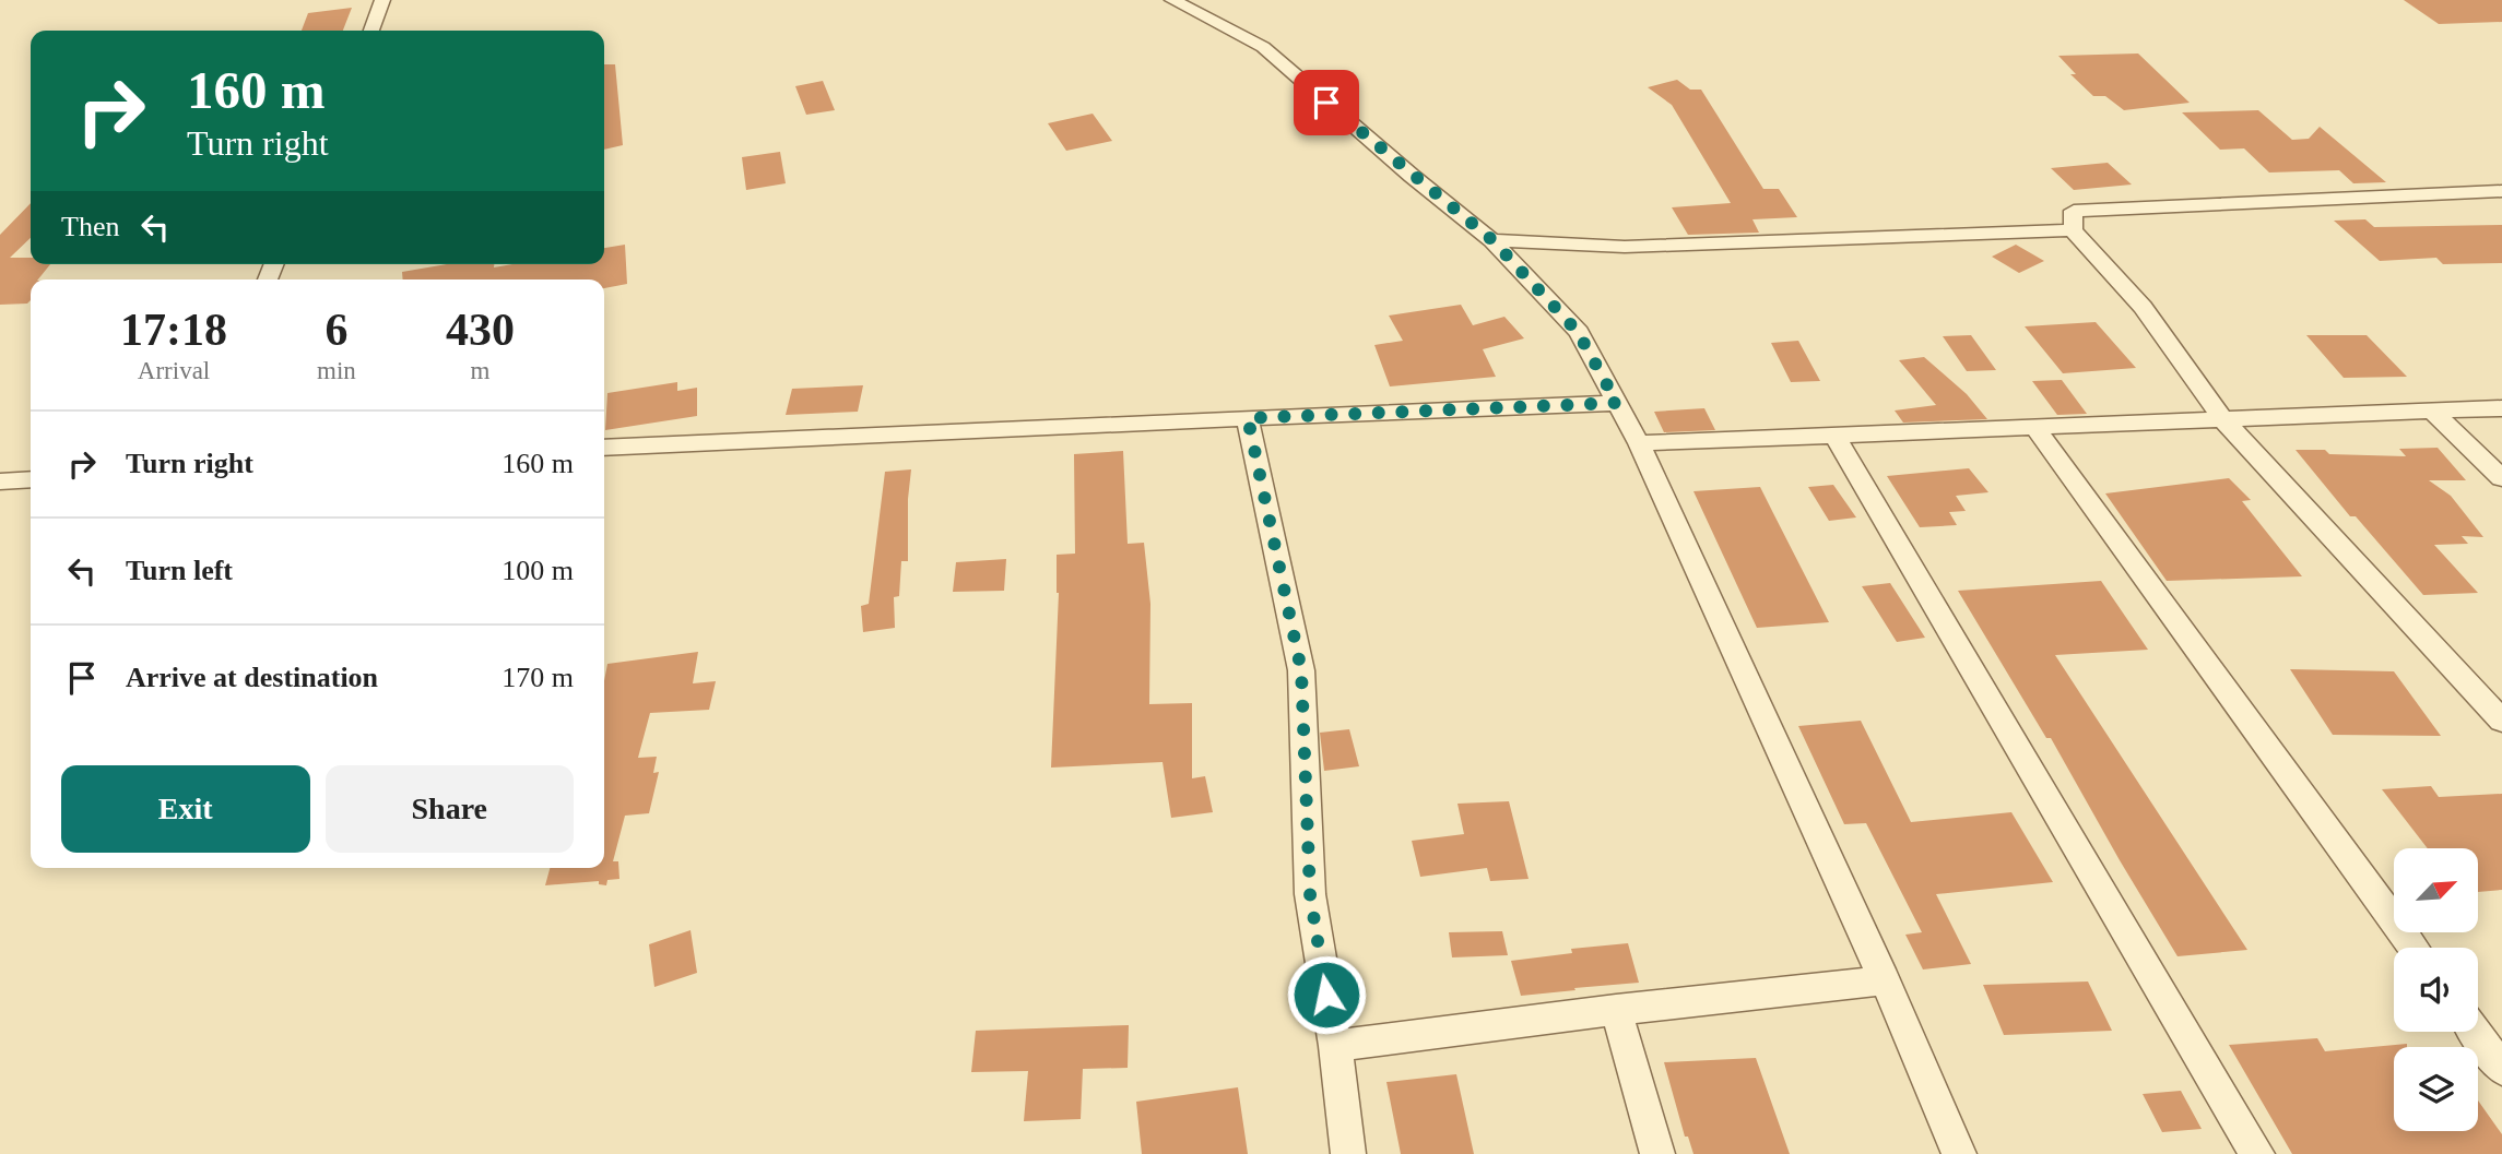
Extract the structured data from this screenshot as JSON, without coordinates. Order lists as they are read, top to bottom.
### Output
{
  "north": "top right",
  "page": {
    "turn": ["160 m", "Turn right"],
    "then": "Then",
    "eta": [
      "17:18",
      "Arrival",
      "6",
      "min",
      "430",
      "m"
    ],
    "list": [
      {
        "name": "Turn right",
        "value": "160 m"
      },
      {
        "name": "Turn left",
        "value": "100 m"
      },
      {
        "name": "Arrive at destination",
        "value": "170 m"
      }
    ],
    "buttons": ["Exit", "Share"]
  }
}
